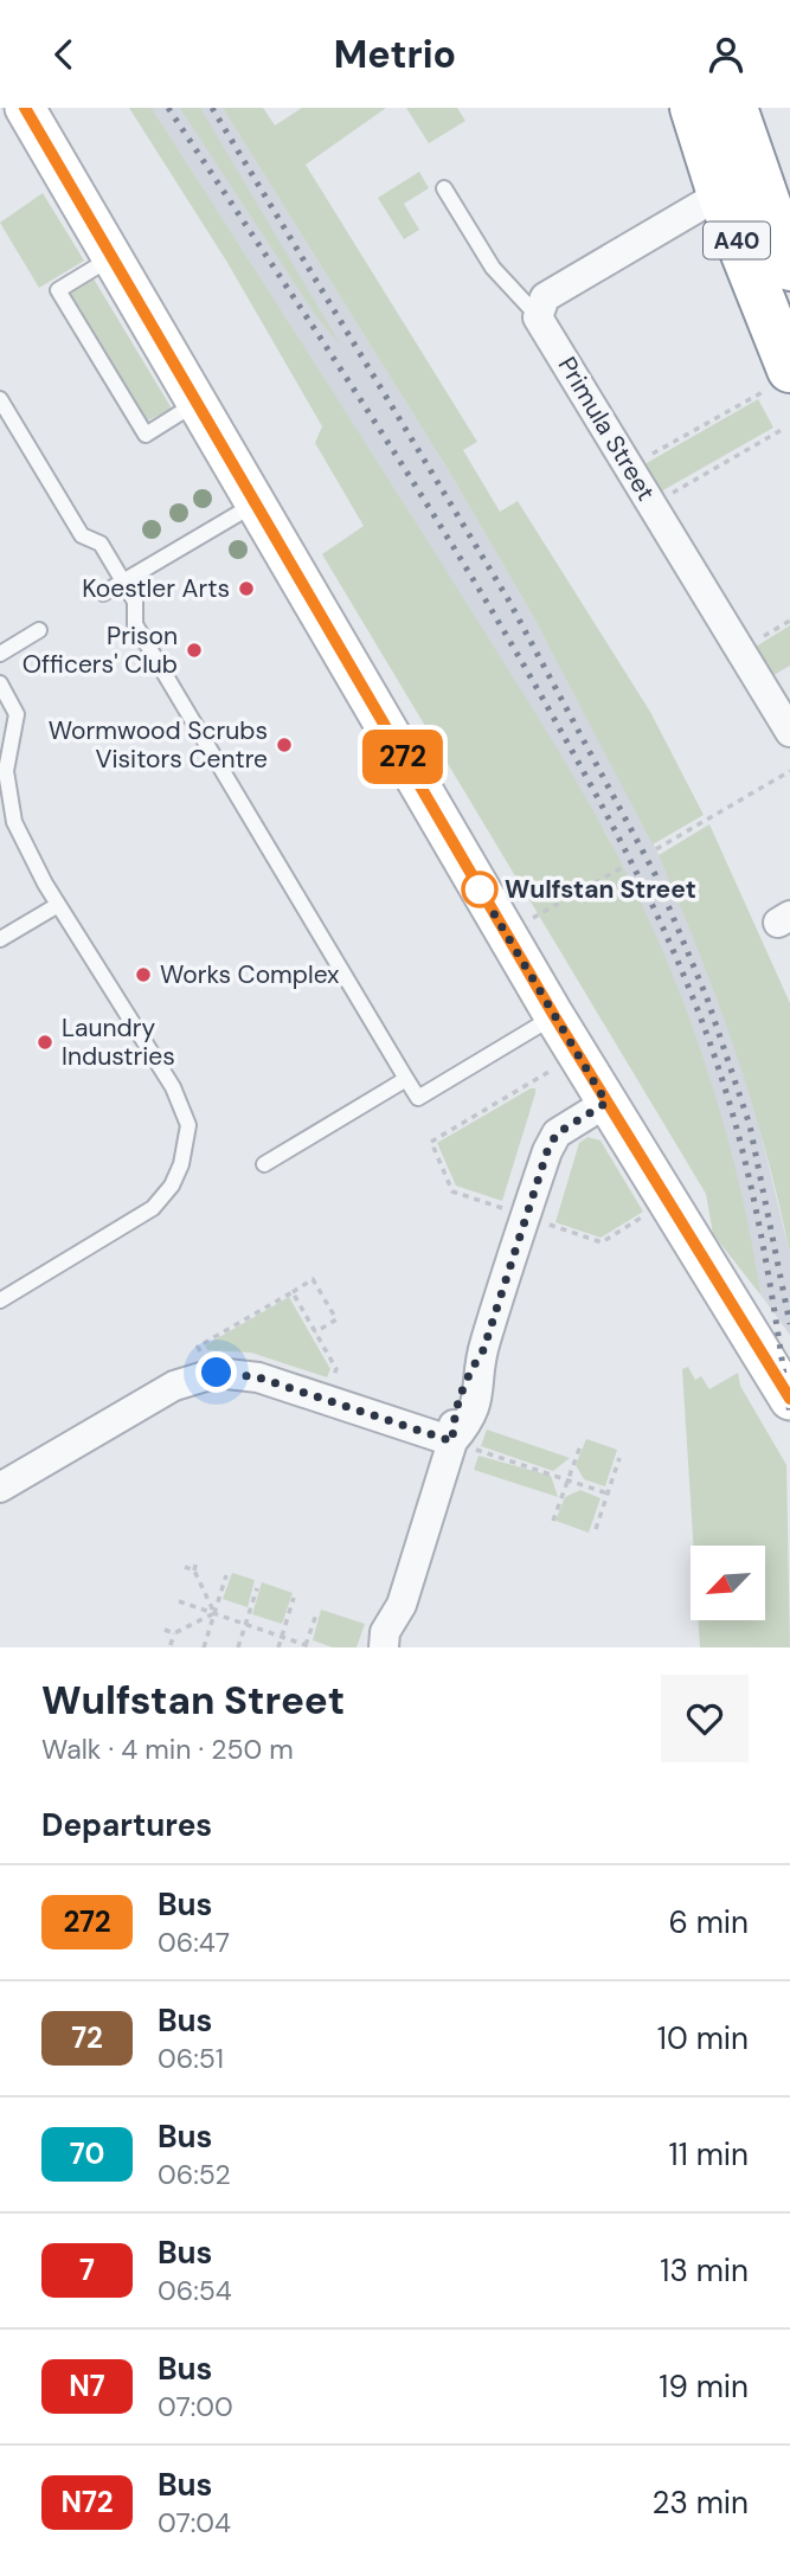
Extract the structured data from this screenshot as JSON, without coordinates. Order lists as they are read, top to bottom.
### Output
{
  "streets": {
    "highway": ["A40"],
    "street": ["Primula Street"]
  },
  "places": [
    "Koestler Arts",
    "Prison Officers' Club",
    "Wormwood Scrubs Visitors Centre",
    "Wulfstan Street",
    "Works Complex",
    "Laundry Industries"
  ],
  "lines": ["bus line 272"],
  "north": "bottom left",
  "page": {
    "header": "Metrio",
    "on_map": "272",
    "heading": [
      ["Wulfstan Street", "Walk · 4 min · 250 m"],
      "Departures"
    ],
    "list": [
      {
        "mark": "272",
        "name": "Bus",
        "note": "06:47",
        "value": "6 min"
      },
      {
        "mark": "72",
        "name": "Bus",
        "note": "06:51",
        "value": "10 min"
      },
      {
        "mark": "70",
        "name": "Bus",
        "note": "06:52",
        "value": "11 min"
      },
      {
        "mark": "7",
        "name": "Bus",
        "note": "06:54",
        "value": "13 min"
      },
      {
        "mark": "N7",
        "name": "Bus",
        "note": "07:00",
        "value": "19 min"
      },
      {
        "mark": "N72",
        "name": "Bus",
        "note": "07:04",
        "value": "23 min"
      }
    ]
  }
}
